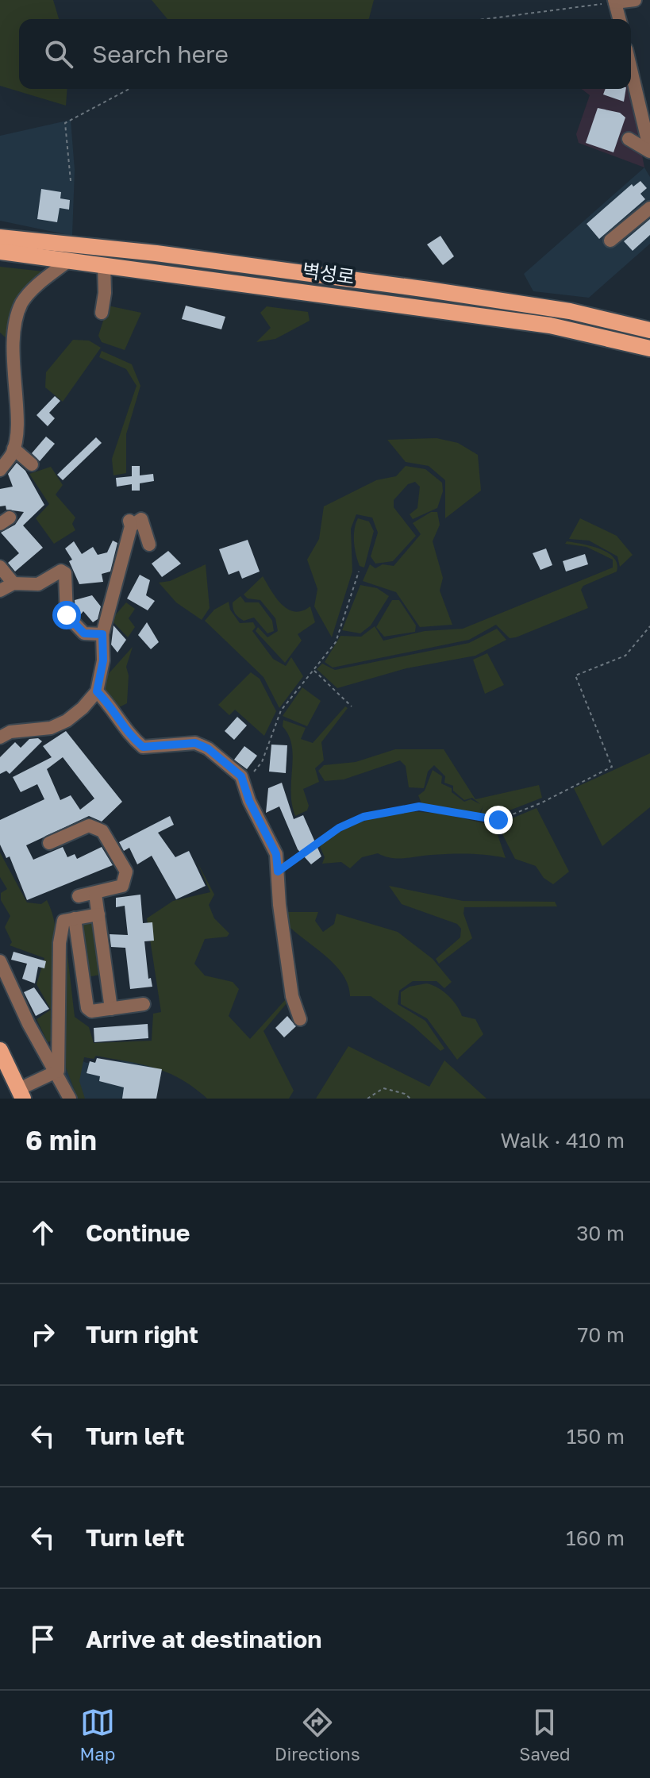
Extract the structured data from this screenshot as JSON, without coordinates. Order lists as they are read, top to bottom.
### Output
{
  "streets": {
    "main road": ["벽성로"]
  },
  "page": {
    "search": "Search here",
    "heading": ["6 min", "Walk · 410 m"],
    "list": [
      ["Continue", "30 m"],
      ["Turn right", "70 m"],
      ["Turn left", "150 m"],
      ["Turn left", "160 m"],
      "Arrive at destination"
    ],
    "nav": ["Map", "Directions", "Saved"]
  }
}
